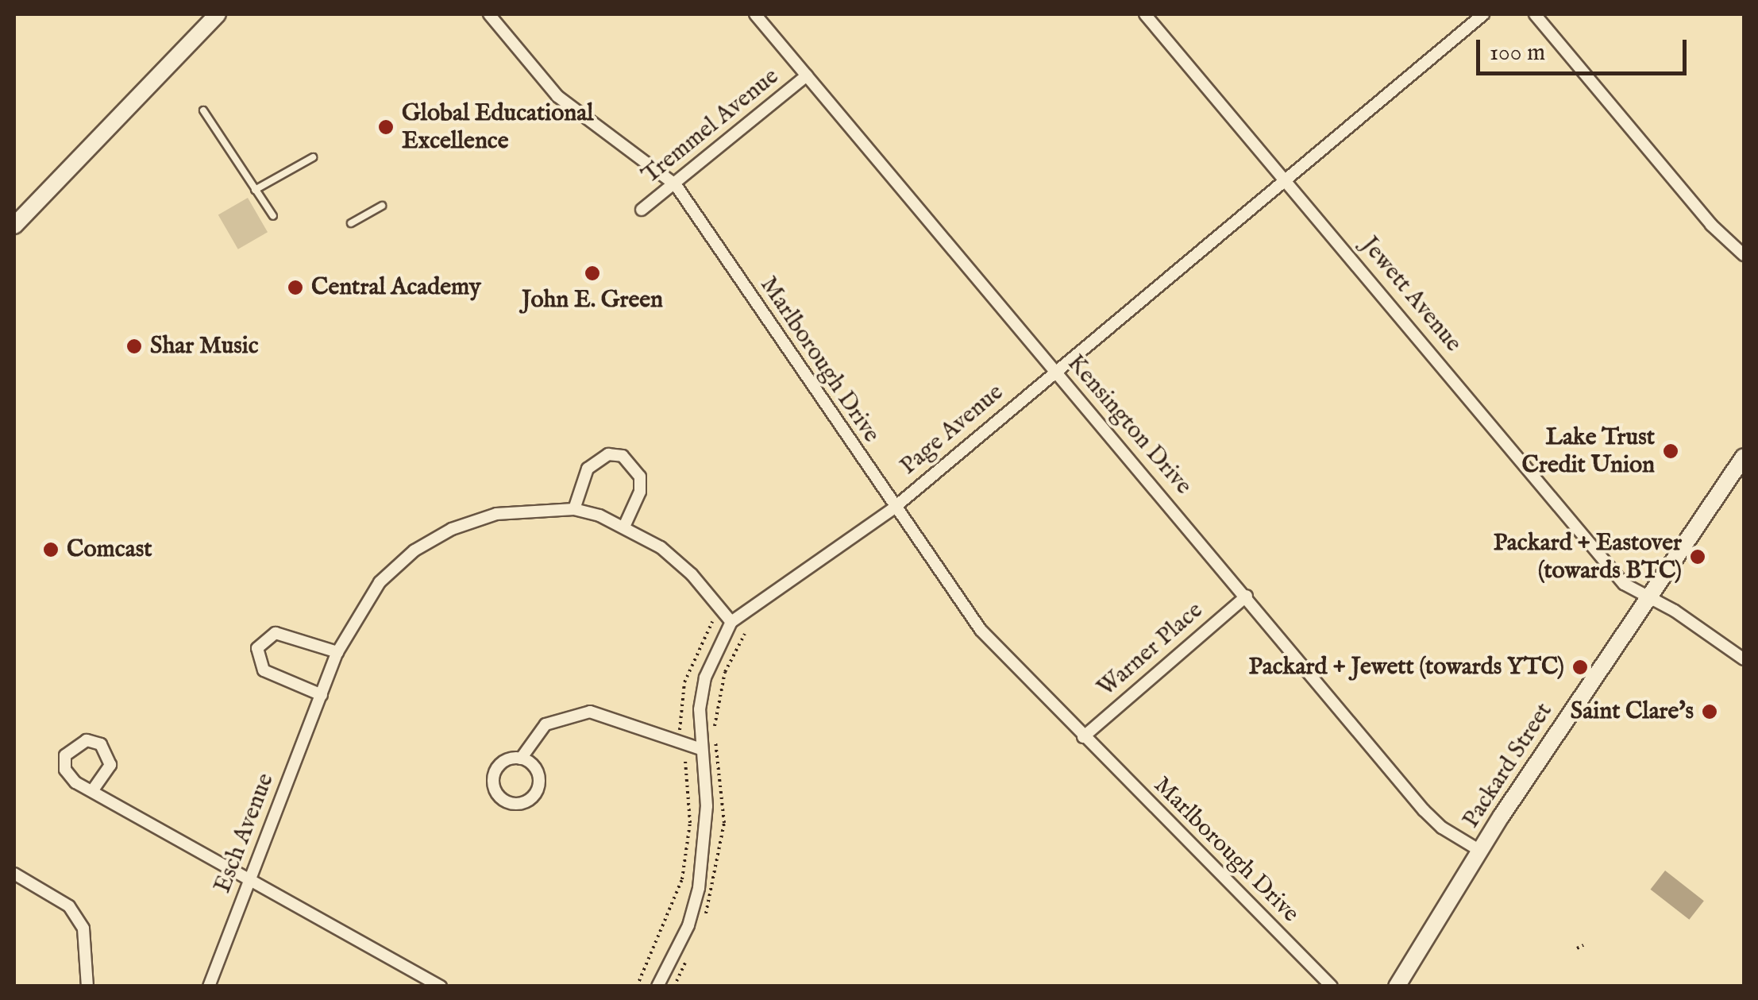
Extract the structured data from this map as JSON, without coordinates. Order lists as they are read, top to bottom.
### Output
{
  "streets": {
    "main road": ["Packard Street"],
    "street": [
      "Tremmel Avenue",
      "Jewett Avenue",
      "Marlborough Drive",
      "Kensington Drive",
      "Page Avenue",
      "Warner Place",
      "Esch Avenue"
    ]
  },
  "crossings": [
    ["Tremmel Avenue", "Marlborough Drive"],
    ["Tremmel Avenue", "Kensington Drive"],
    ["Jewett Avenue", "Page Avenue"],
    ["Jewett Avenue", "Packard Street"],
    ["Marlborough Drive", "Page Avenue"],
    ["Marlborough Drive", "Warner Place"],
    ["Kensington Drive", "Page Avenue"],
    ["Kensington Drive", "Warner Place"],
    ["Kensington Drive", "Packard Street"],
    ["Page Avenue", "Esch Avenue"]
  ],
  "places": [
    "Global Educational Excellence",
    "John E. Green",
    "Central Academy",
    "Shar Music",
    "Lake Trust Credit Union",
    "Comcast",
    "Packard + Eastover (towards BTC)",
    "Packard + Jewett (towards YTC)",
    "Saint Clare's"
  ],
  "scale_bar": "100 m"
}
